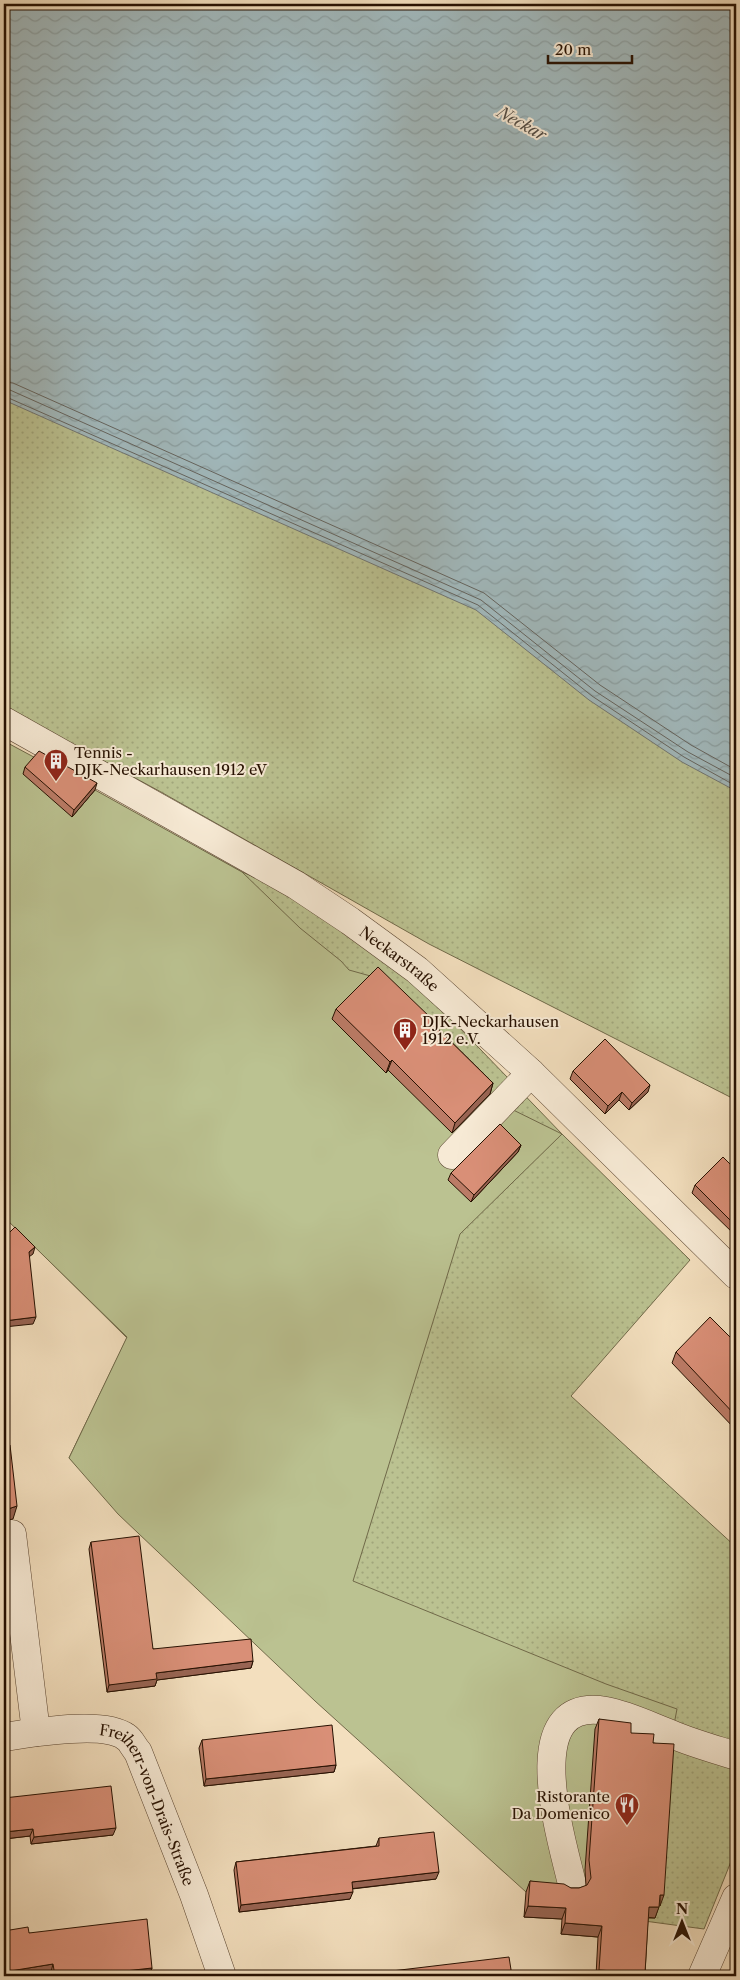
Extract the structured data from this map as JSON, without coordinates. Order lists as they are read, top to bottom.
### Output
{
  "streets": {
    "street": ["Neckarstraße", "Freiherr-von-Drais-Straße"]
  },
  "water": ["Neckar"],
  "places": {
    "building": ["Tennis - DJK-Neckarhausen 1912 eV", "DJK-Neckarhausen 1912 e.V."],
    "restaurant": ["Ristorante Da Domenico"]
  },
  "scale_bar": "20 m",
  "north": "top"
}
